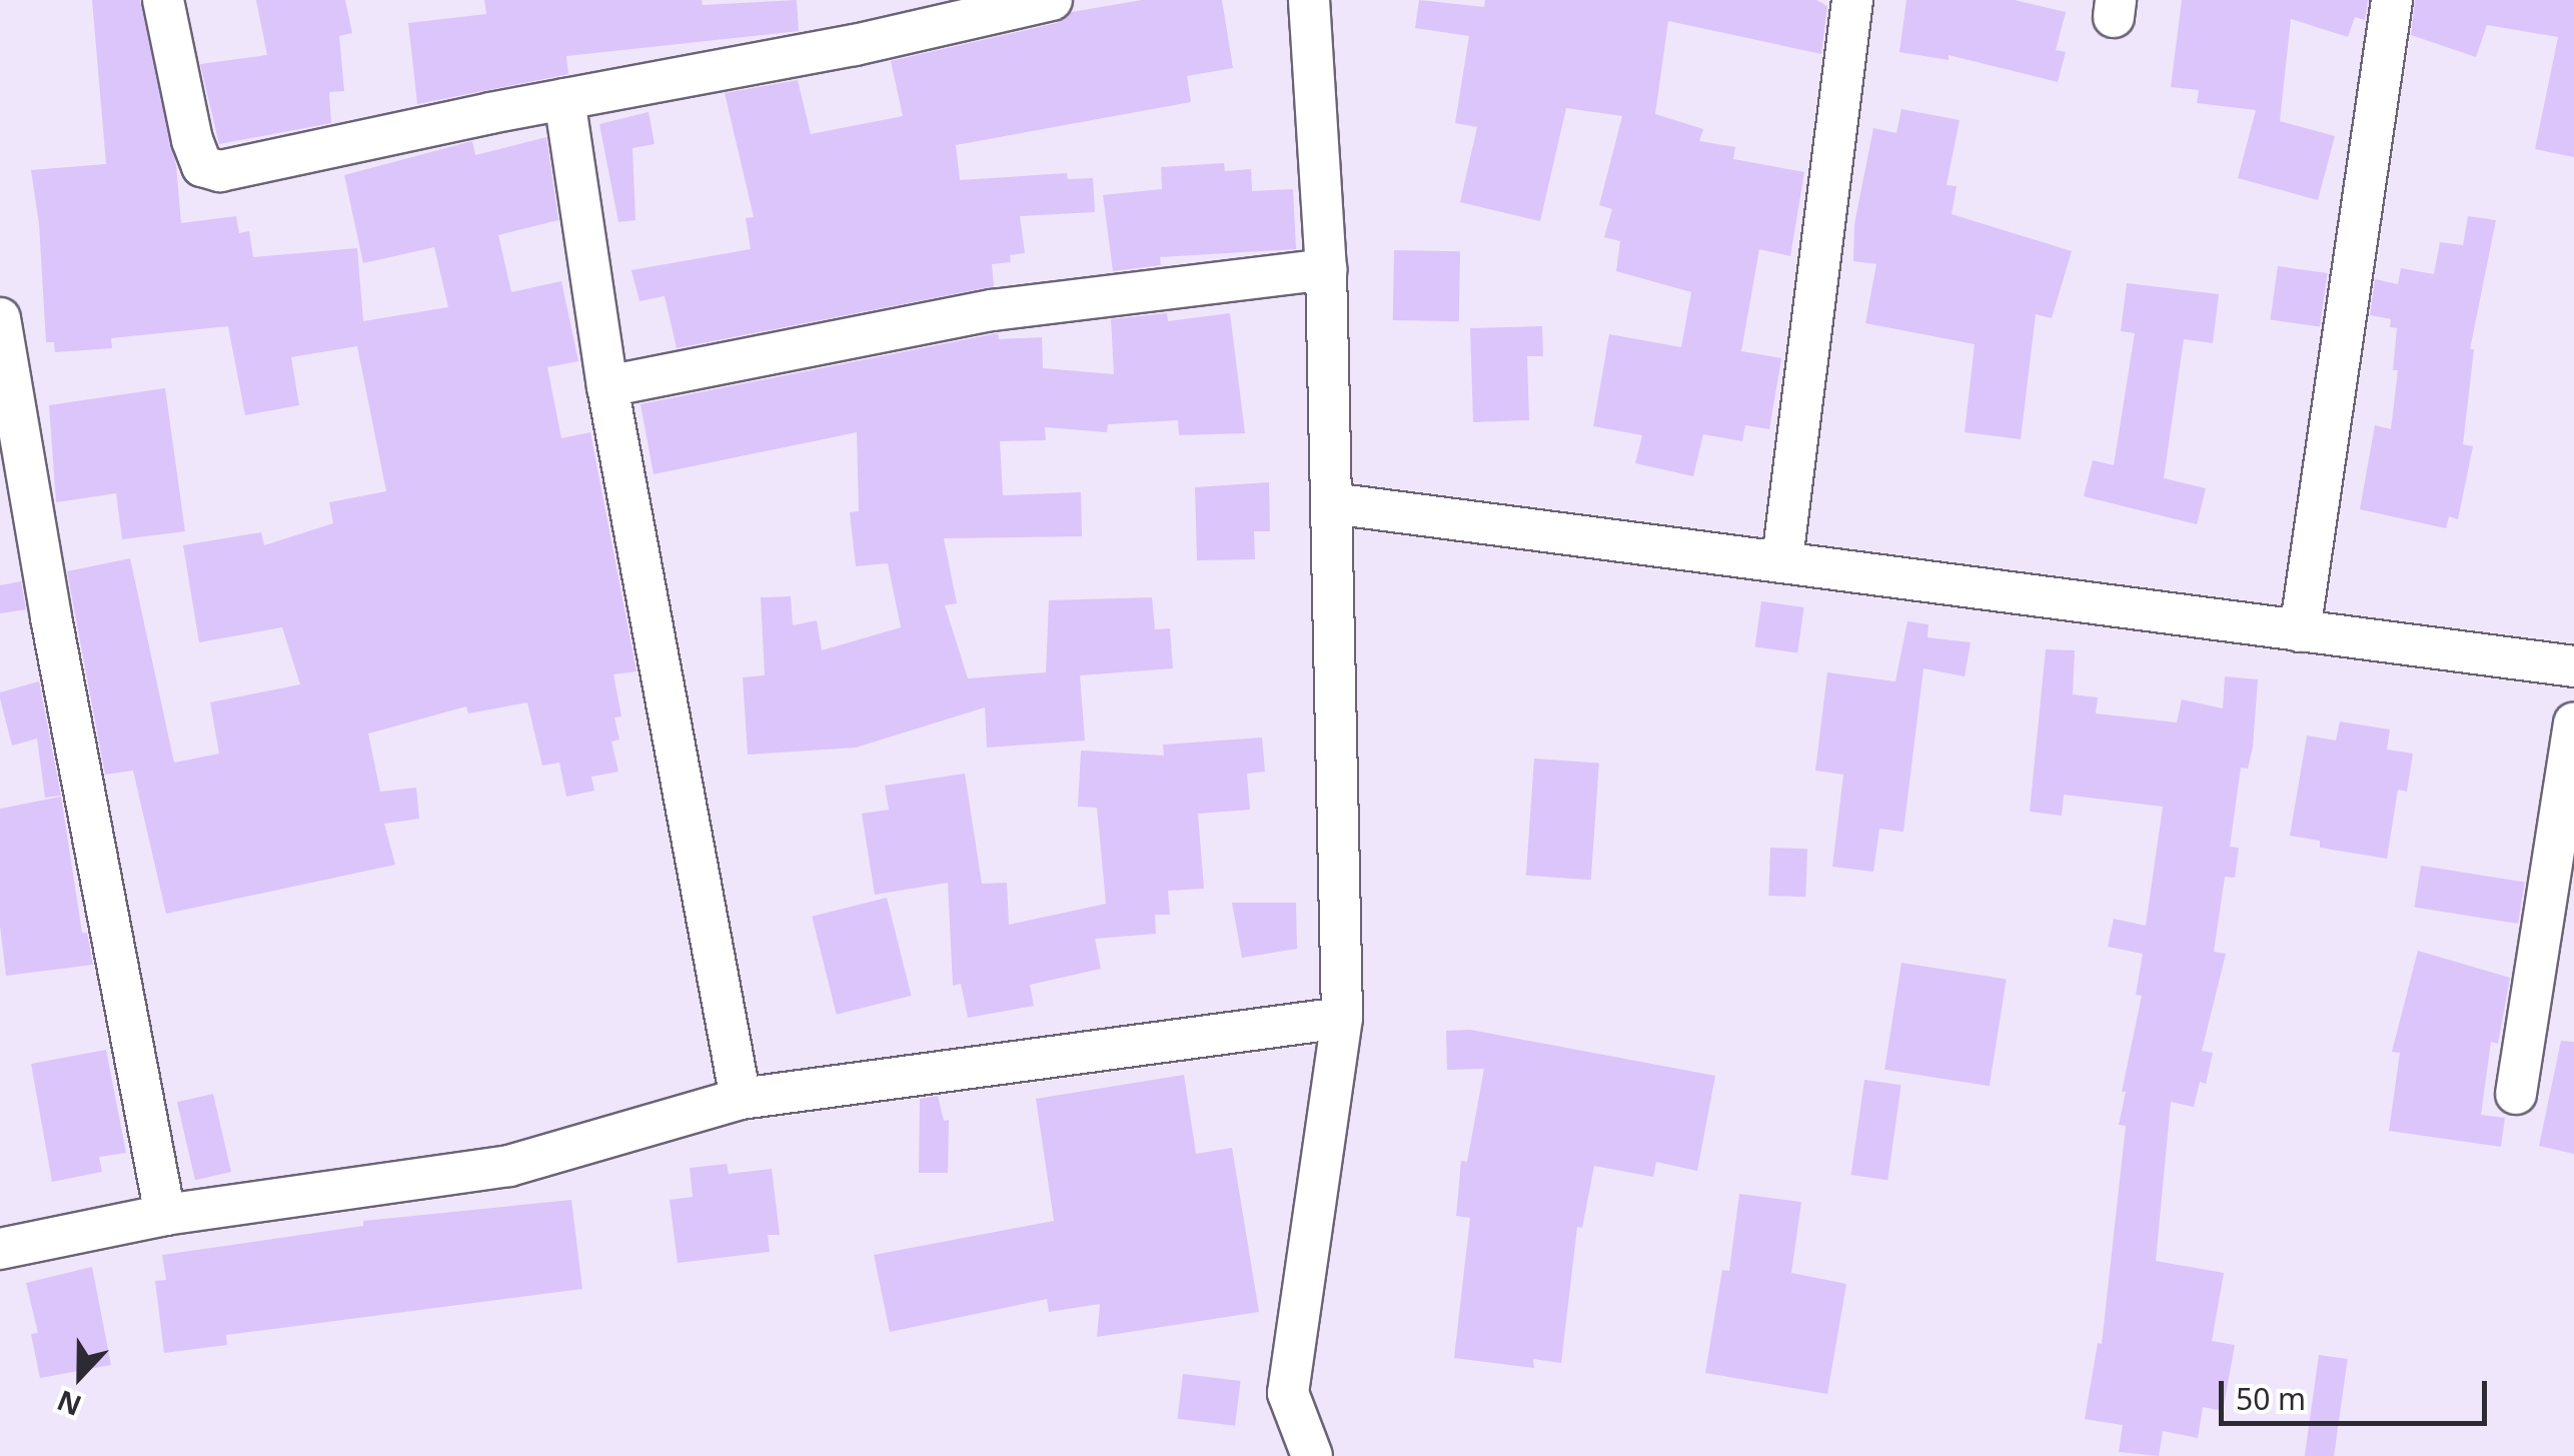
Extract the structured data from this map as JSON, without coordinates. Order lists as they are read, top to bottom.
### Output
{
  "scale_bar": "50 m",
  "north": "bottom"
}
